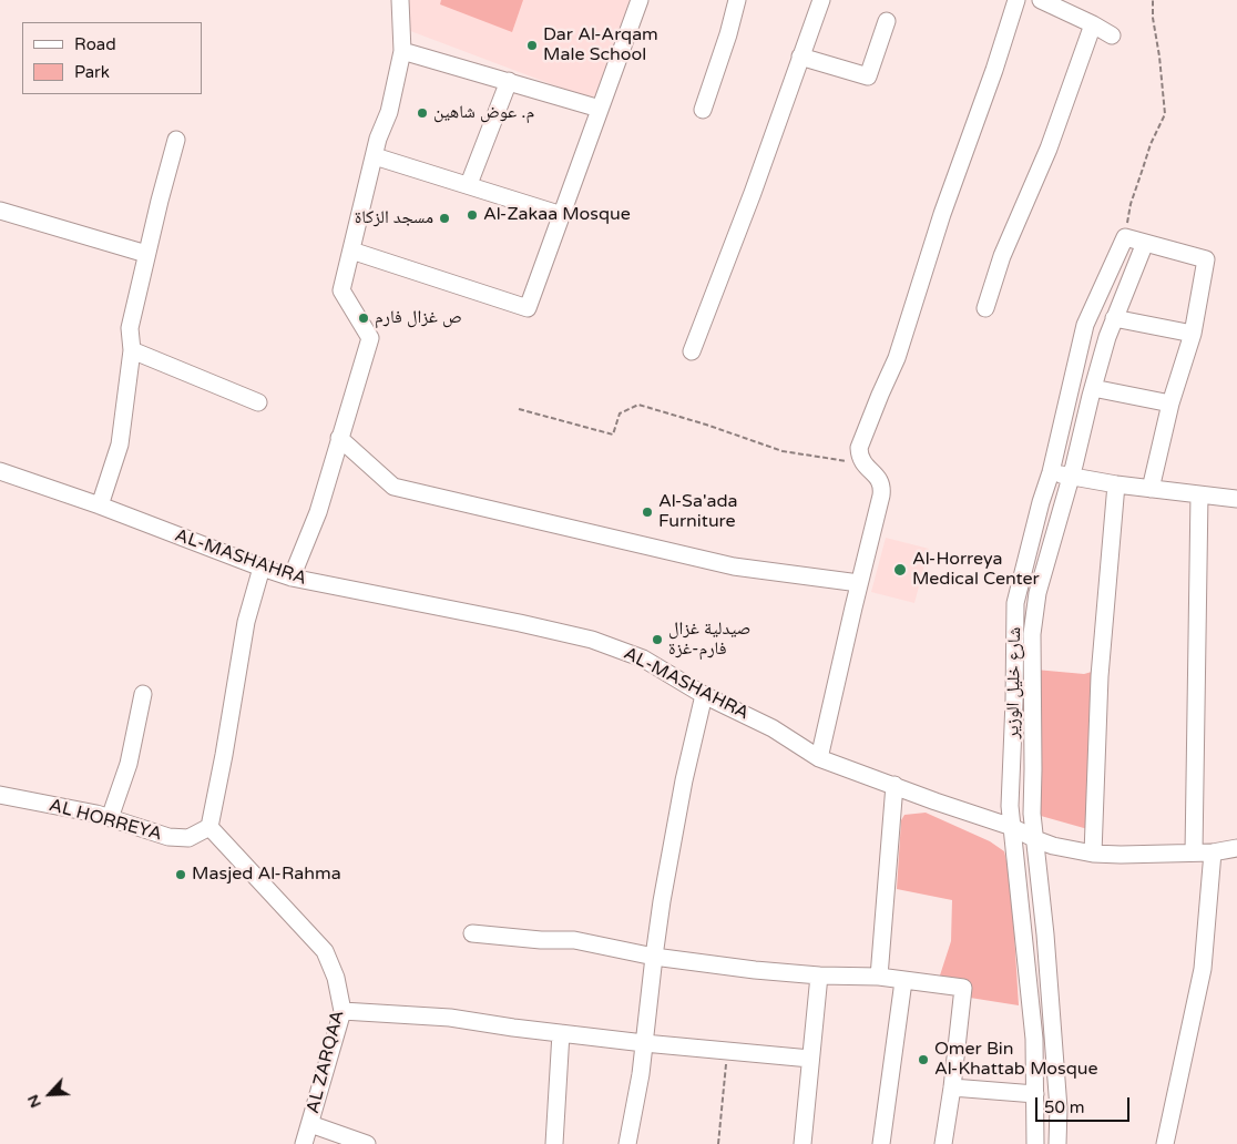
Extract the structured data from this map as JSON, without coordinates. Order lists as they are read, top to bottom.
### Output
{
  "streets": {
    "street": [
      "AL-MASHAHRA",
      "شارع خليل الوزير",
      "AL HORREYA",
      "AL ZARQAA"
    ]
  },
  "crossings": [
    ["AL-MASHAHRA", "شارع خليل الوزير"],
    ["AL HORREYA", "AL ZARQAA"]
  ],
  "places": [
    "Dar Al-Arqam Male School",
    "م. عوض شاهين",
    "Al-Zakaa Mosque",
    "مسجد الزكاة",
    "ص غزال فارم",
    "Al-Sa'ada Furniture",
    "Al-Horreya Medical Center",
    "صيدلية غزال فارم-غزة",
    "Masjed Al-Rahma",
    "Omer Bin Al-Khattab Mosque"
  ],
  "legend": ["Road", "Park"],
  "scale_bar": "50 m",
  "north": "bottom left"
}
